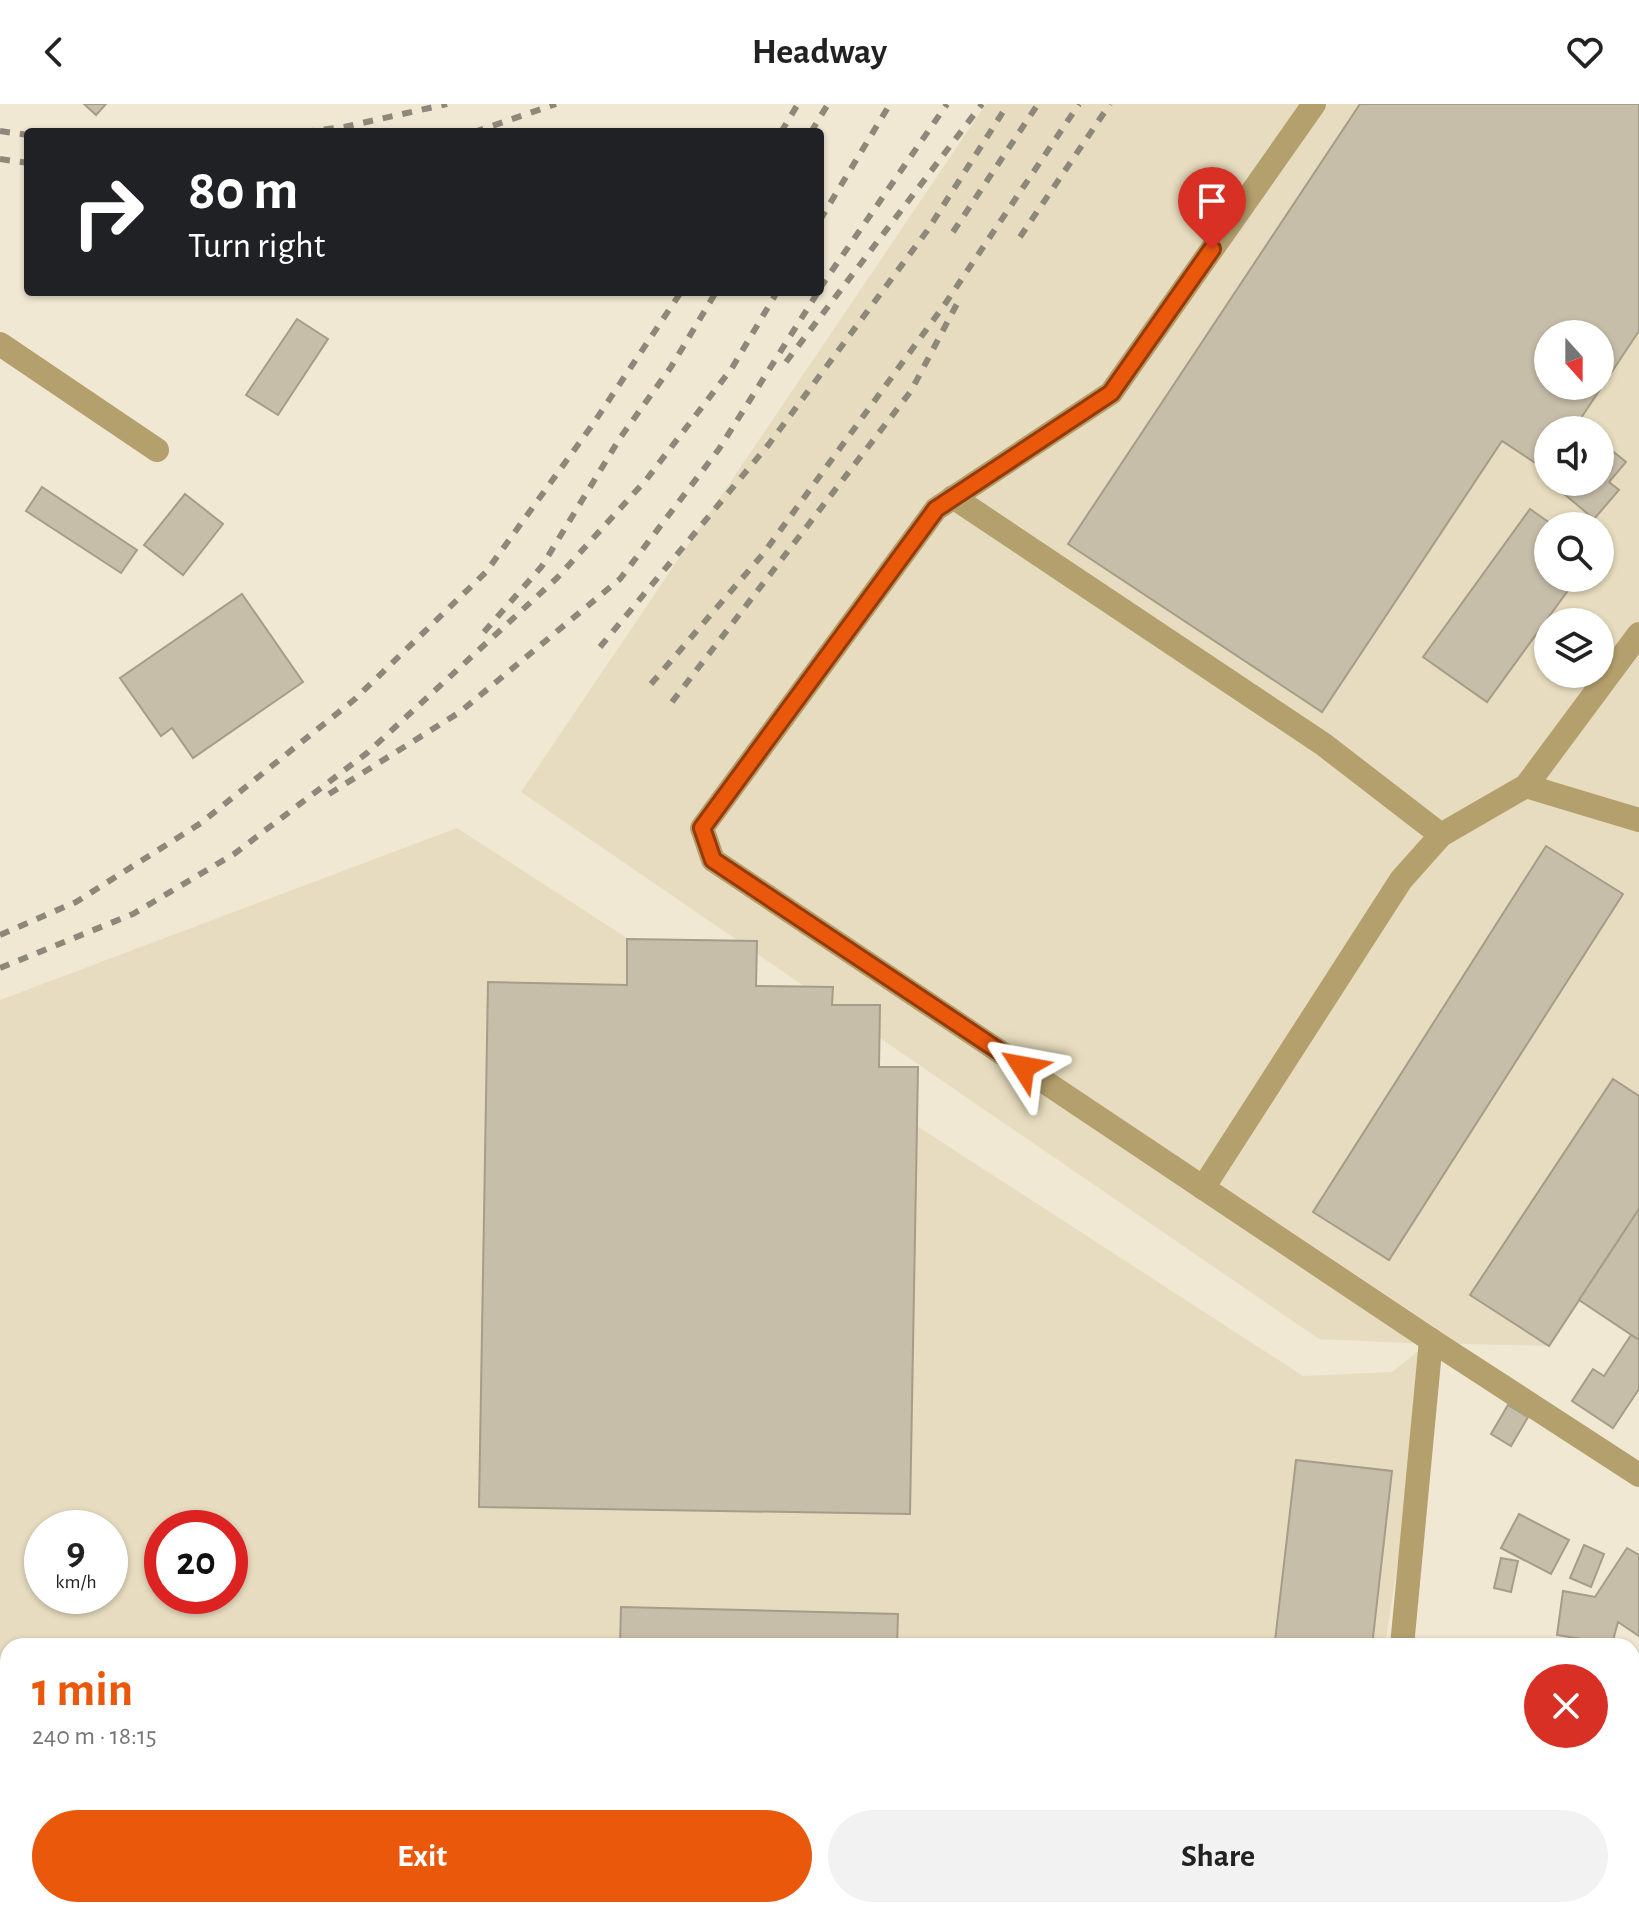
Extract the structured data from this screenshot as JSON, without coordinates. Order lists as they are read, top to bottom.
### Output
{
  "north": "bottom",
  "page": {
    "header": "Headway",
    "turn": ["80 m", "Turn right"],
    "speed": "9 km/h",
    "limit": "20",
    "heading": ["1 min", "240 m · 18:15"],
    "buttons": ["Exit", "Share"]
  }
}
